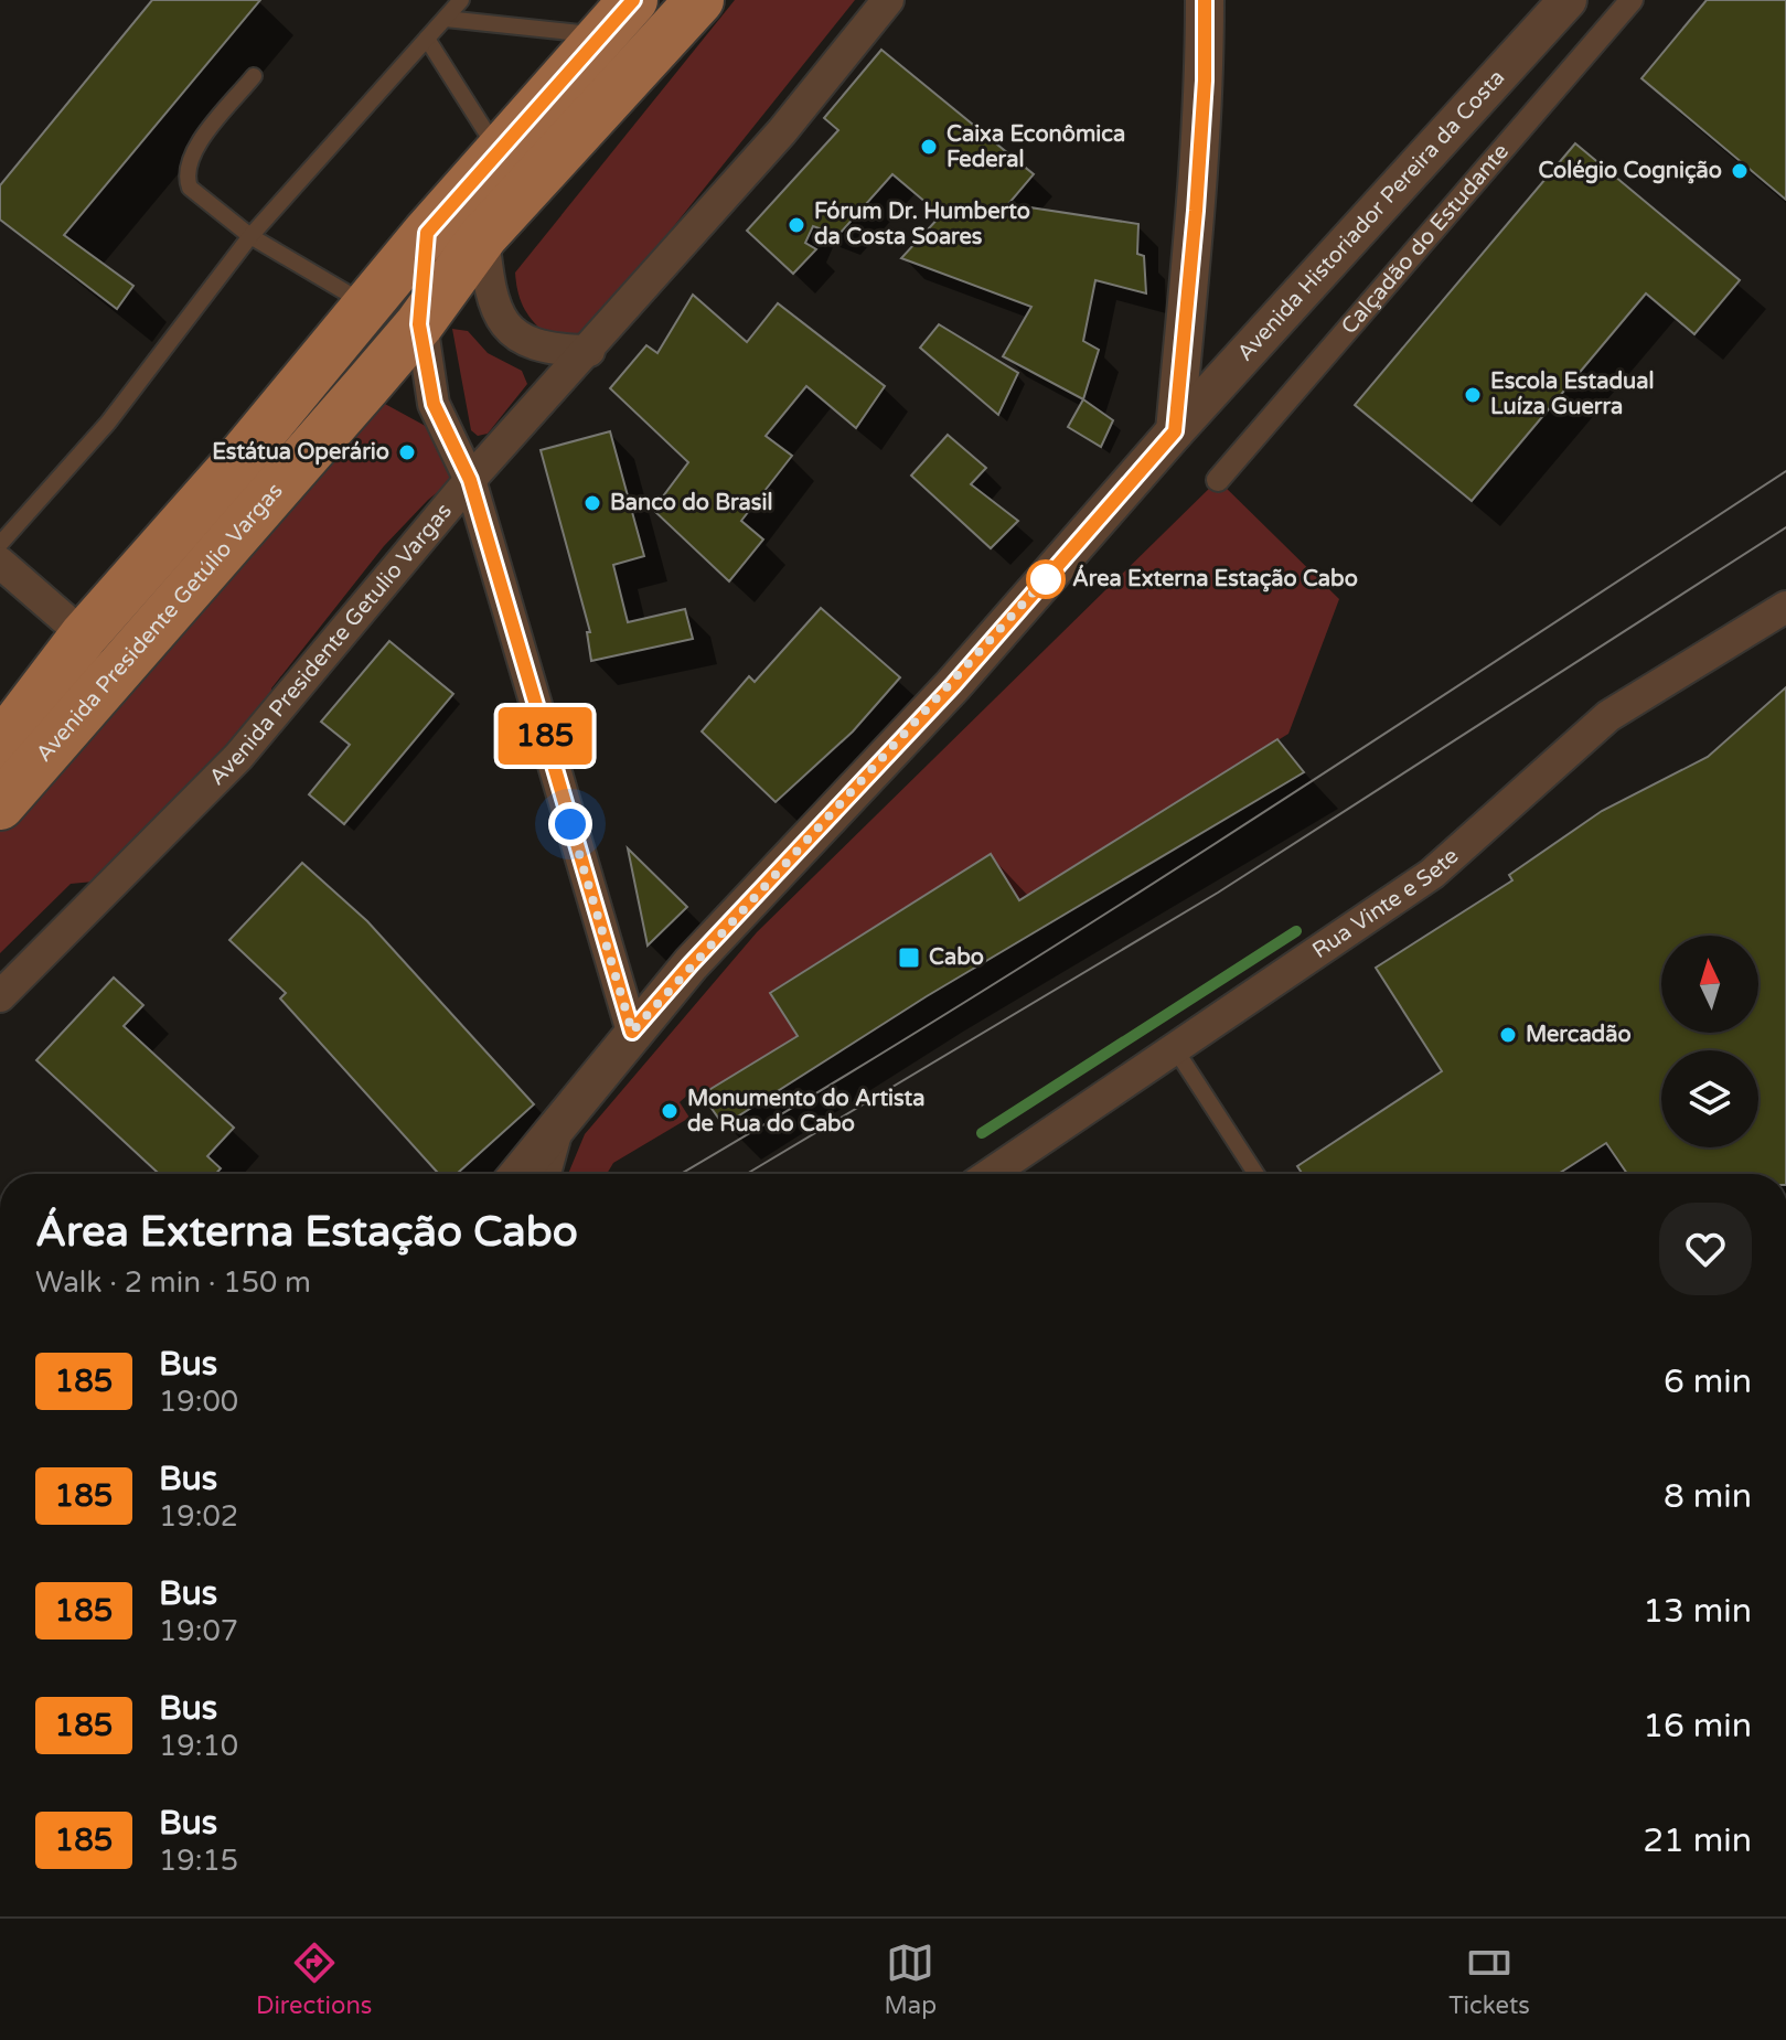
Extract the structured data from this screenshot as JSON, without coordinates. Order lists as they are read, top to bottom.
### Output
{
  "streets": {
    "main road": ["Avenida Presidente Getúlio Vargas"],
    "street": [
      "Avenida Historiador Pereira da Costa",
      "Calçadão do Estudante",
      "Avenida Presidente Getulio Vargas",
      "Rua Vinte e Sete"
    ]
  },
  "places": {
    "other": [
      "Caixa Econômica Federal",
      "Colégio Cognição",
      "Fórum Dr. Humberto da Costa Soares",
      "Escola Estadual Luíza Guerra",
      "Estátua Operário",
      "Banco do Brasil",
      "Área Externa Estação Cabo",
      "Mercadão",
      "Monumento do Artista de Rua do Cabo"
    ],
    "transit": ["Cabo"]
  },
  "lines": ["bus line 185"],
  "north": "top",
  "page": {
    "on_map": "185",
    "heading": ["Área Externa Estação Cabo", "Walk · 2 min · 150 m"],
    "list": [
      {
        "mark": "185",
        "name": "Bus",
        "note": "19:00",
        "value": "6 min"
      },
      {
        "mark": "185",
        "name": "Bus",
        "note": "19:02",
        "value": "8 min"
      },
      {
        "mark": "185",
        "name": "Bus",
        "note": "19:07",
        "value": "13 min"
      },
      {
        "mark": "185",
        "name": "Bus",
        "note": "19:10",
        "value": "16 min"
      },
      {
        "mark": "185",
        "name": "Bus",
        "note": "19:15",
        "value": "21 min"
      }
    ],
    "tabs": ["Directions", "Map", "Tickets"]
  }
}
